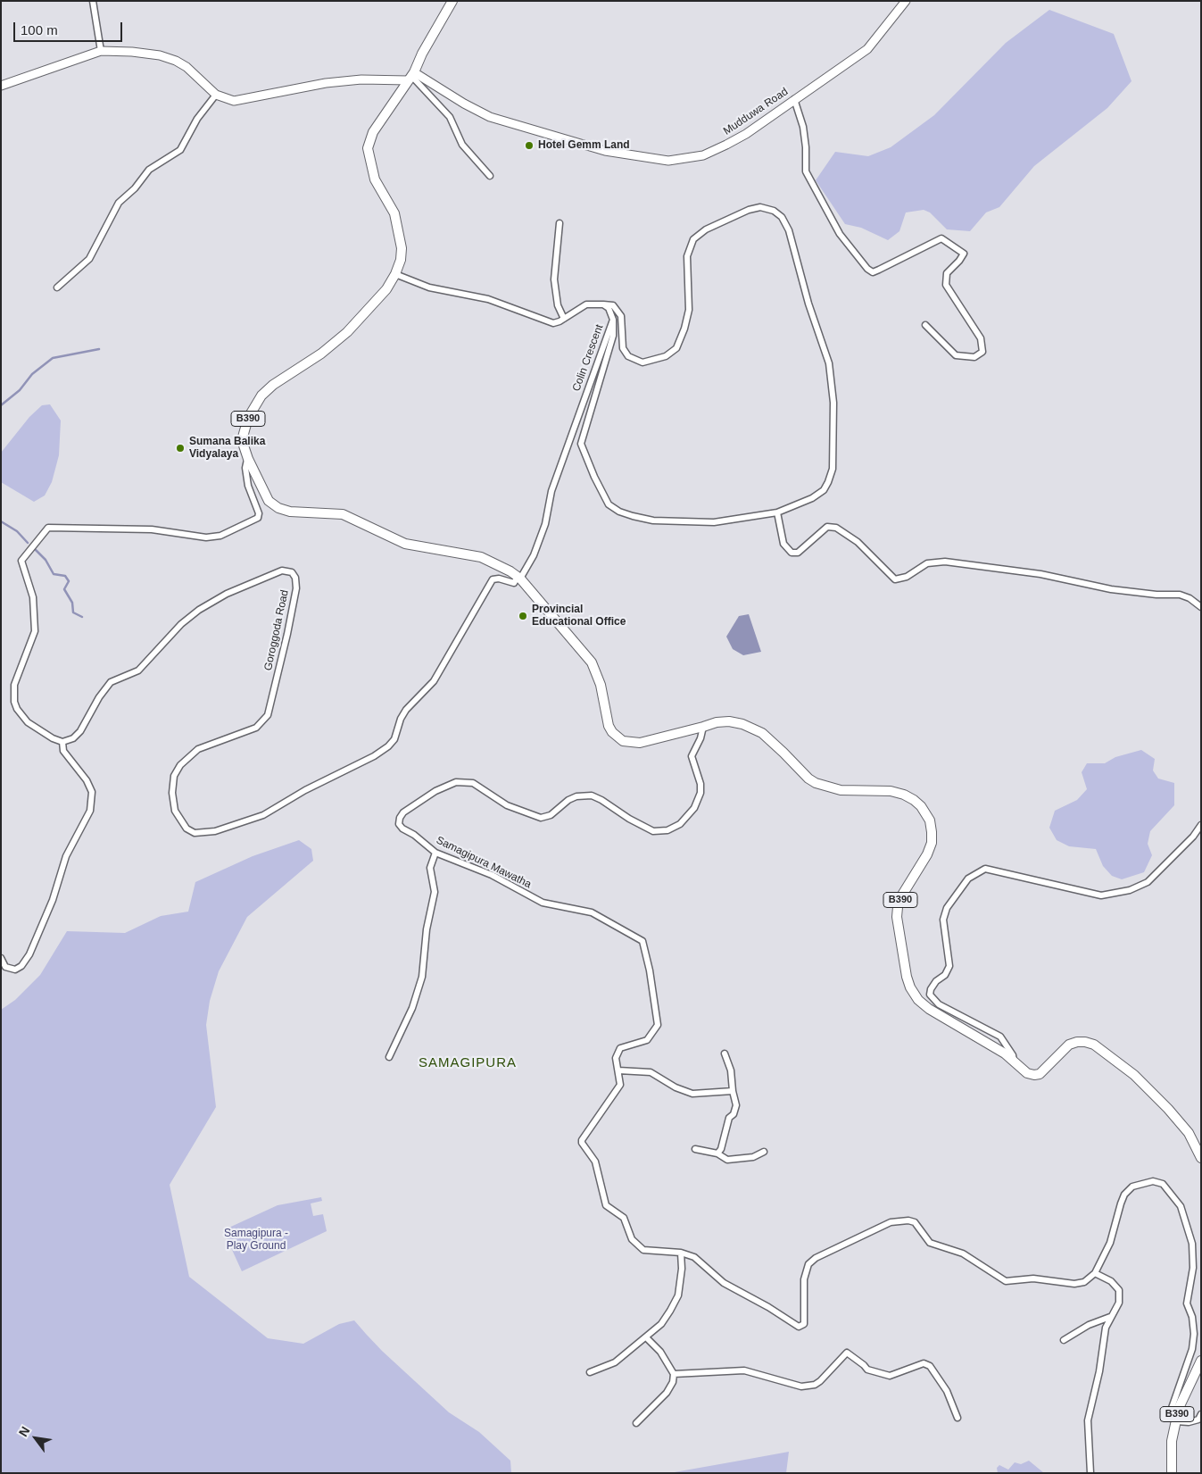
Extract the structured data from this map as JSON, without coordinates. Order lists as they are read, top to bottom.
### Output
{
  "streets": {
    "main road": ["B390"],
    "street": [
      "Mudduwa Road",
      "Colin Crescent",
      "Goroggoda Road",
      "Samagipura Mawatha"
    ]
  },
  "crossings": [
    ["Mudduwa Road", "B390"],
    ["Colin Crescent", "B390"],
    ["Colin Crescent", "Goroggoda Road"],
    ["B390", "Goroggoda Road"],
    ["B390", "Samagipura Mawatha"]
  ],
  "districts": ["SAMAGIPURA"],
  "parks": ["Samagipura - Play Ground"],
  "places": ["Hotel Gemm Land", "Sumana Balika Vidyalaya", "Provincial Educational Office"],
  "scale_bar": "100 m",
  "north": "top left"
}
